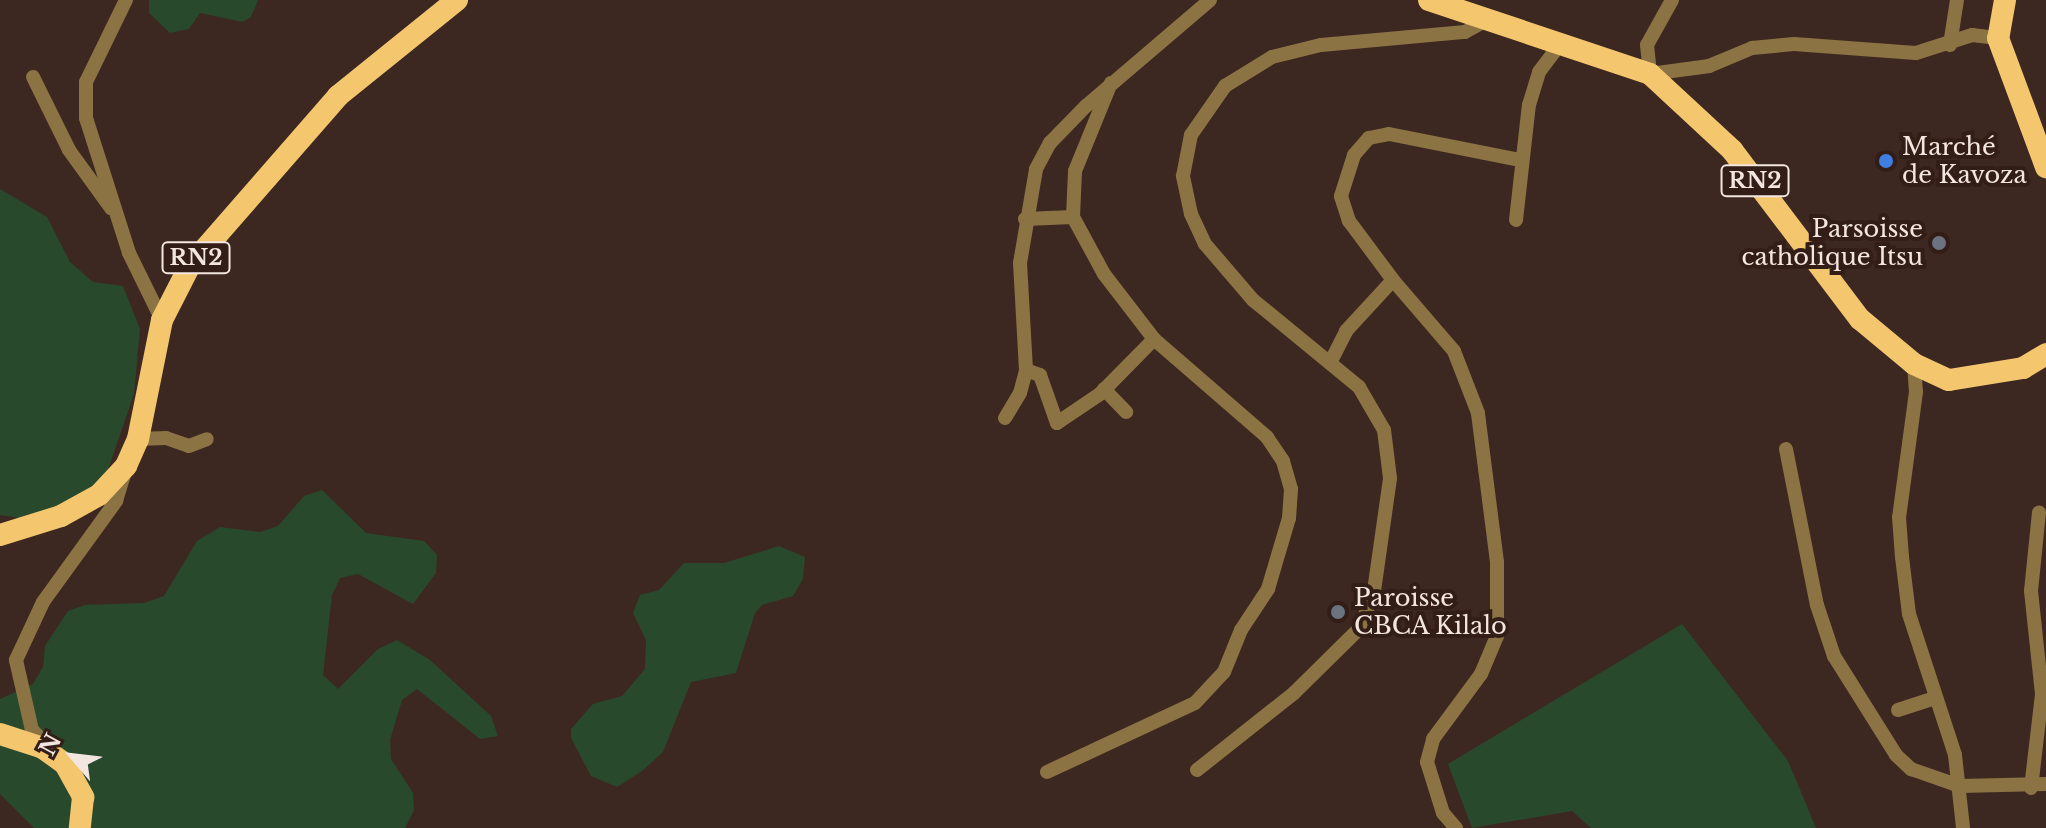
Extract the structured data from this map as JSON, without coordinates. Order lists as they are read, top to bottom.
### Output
{
  "streets": {
    "highway": ["RN2"]
  },
  "places": ["Marché de Kavoza", "Parsoisse catholique Itsu", "Paroisse CBCA Kilalo"],
  "north": "top left"
}
